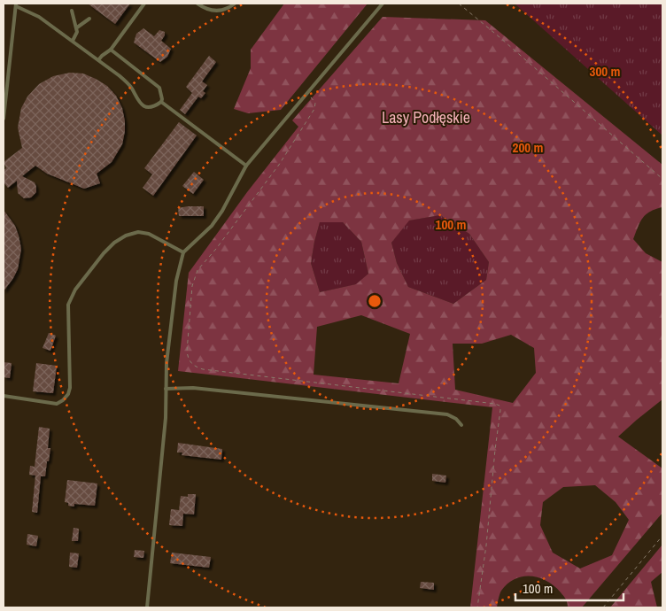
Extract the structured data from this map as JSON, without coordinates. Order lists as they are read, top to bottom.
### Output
{
  "parks": ["Lasy Podłęskie"],
  "scale_bar": "100 m",
  "rings": ["300 m", "200 m", "100 m"]
}
